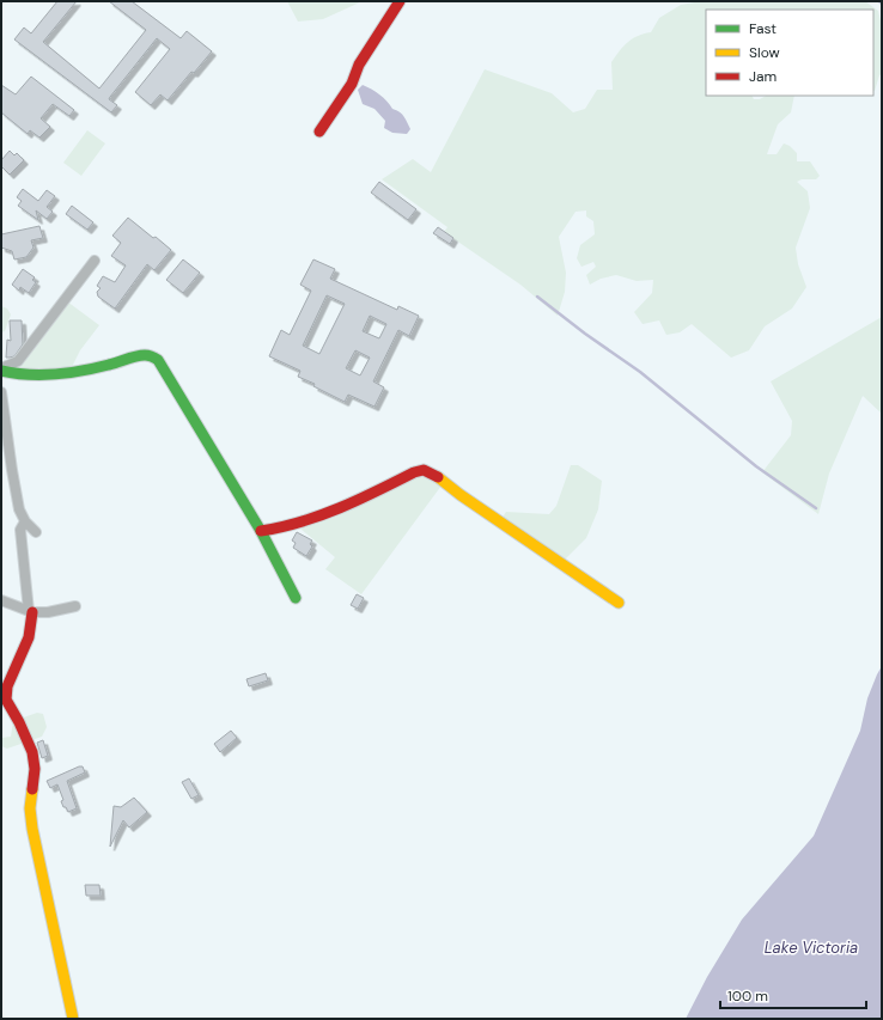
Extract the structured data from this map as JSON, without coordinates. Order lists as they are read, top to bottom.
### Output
{
  "water": ["Lake Victoria"],
  "legend": ["Fast", "Slow", "Jam"],
  "scale_bar": "100 m"
}
